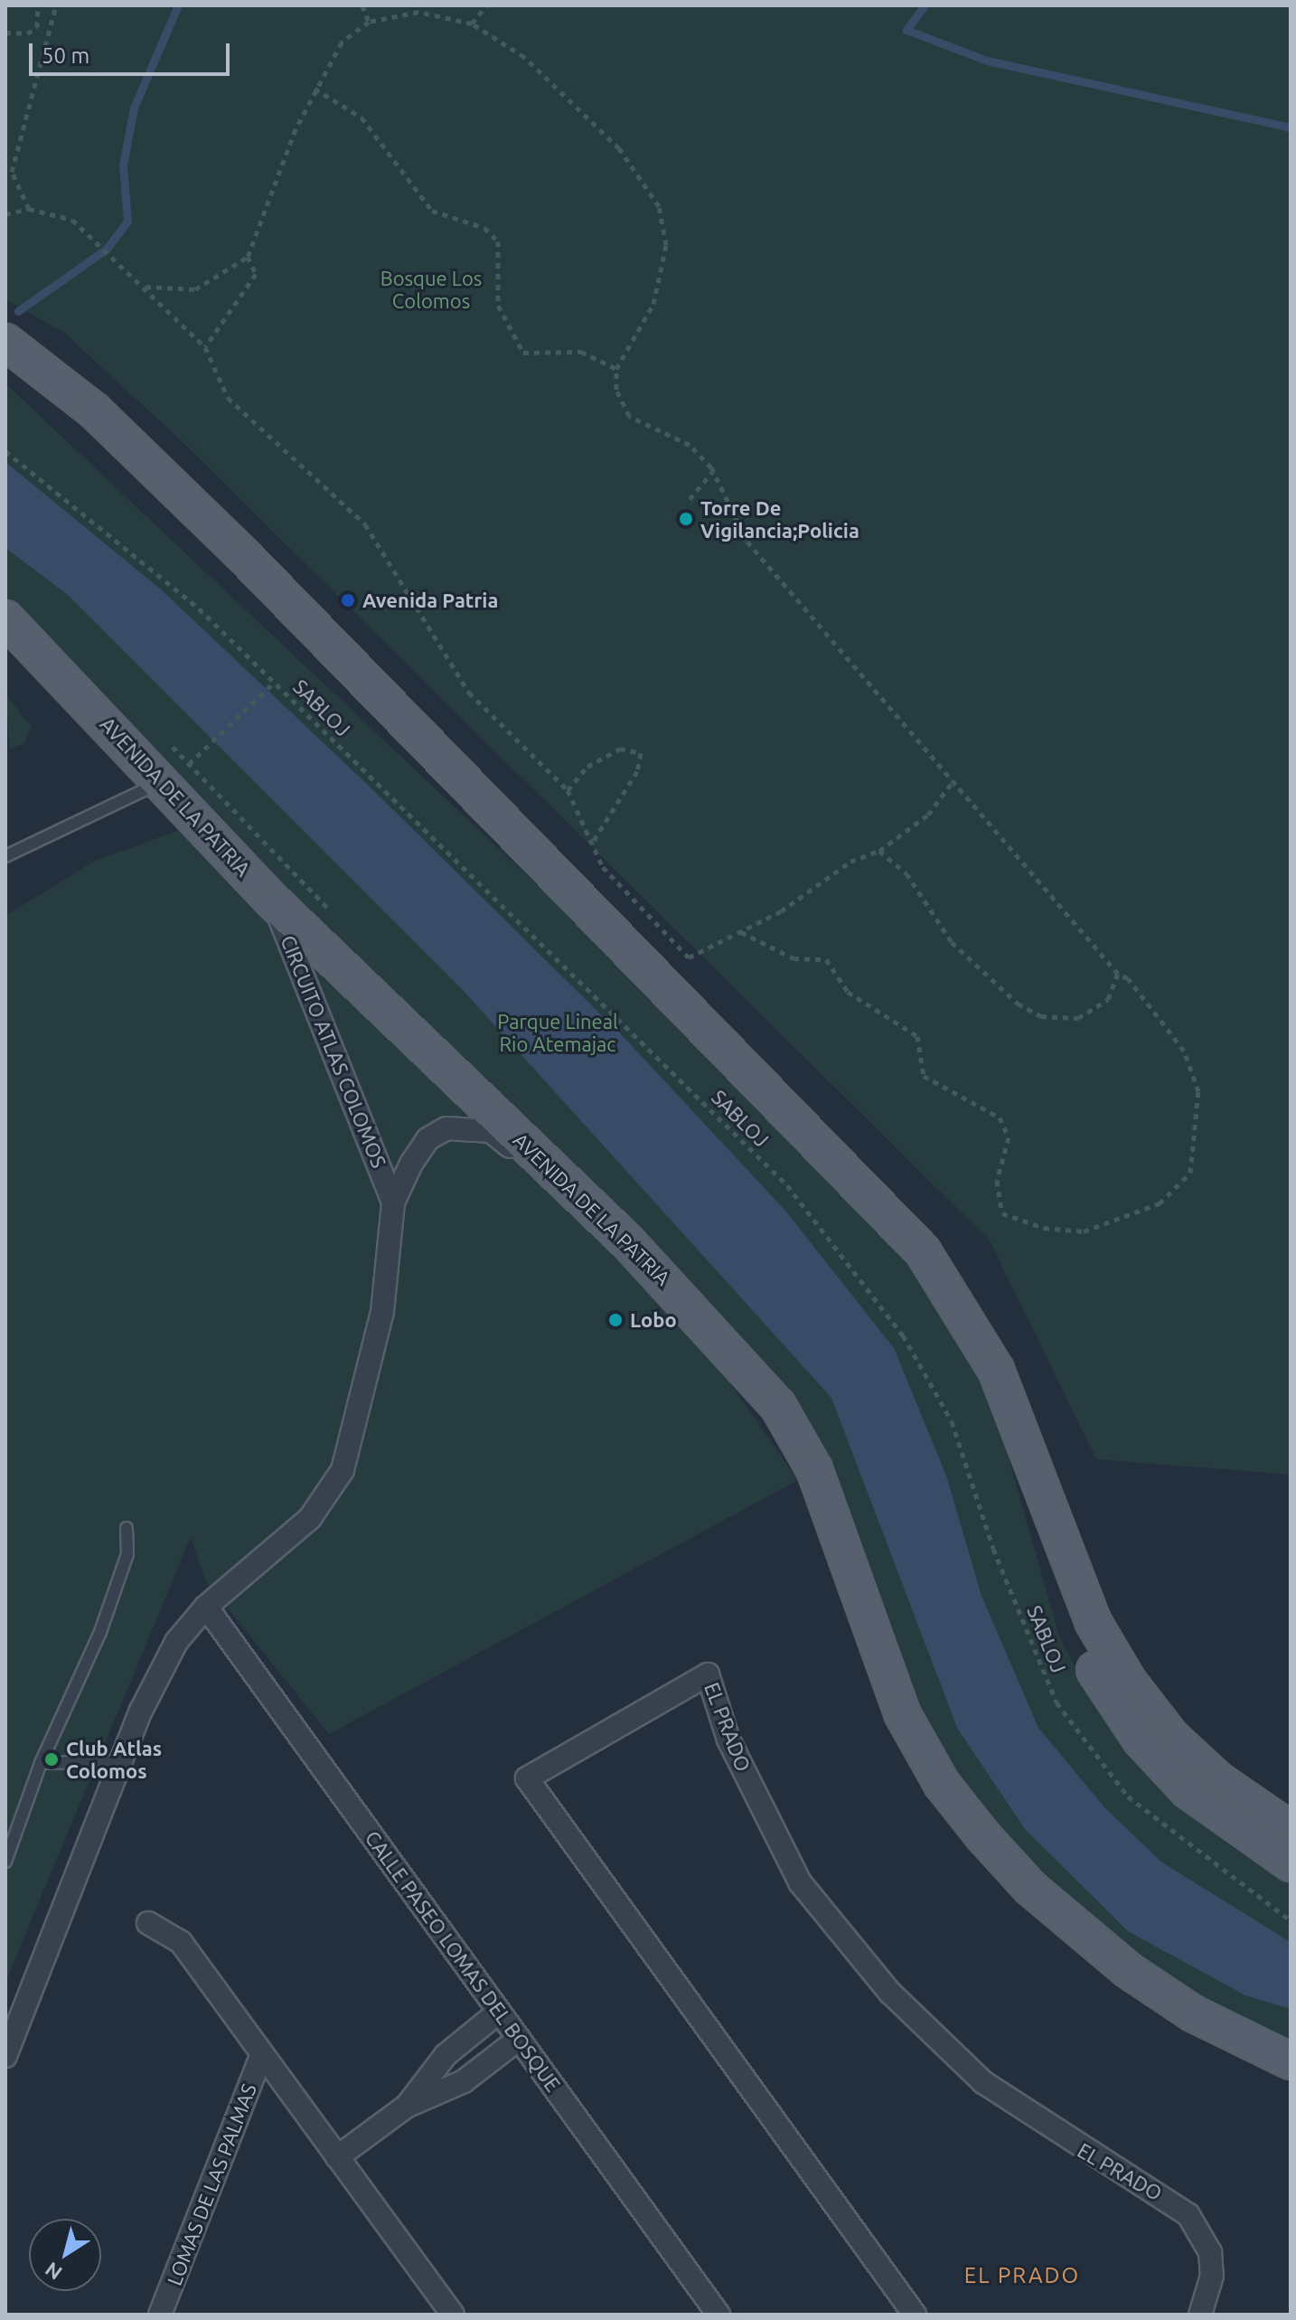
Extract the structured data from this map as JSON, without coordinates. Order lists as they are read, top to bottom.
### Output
{
  "streets": {
    "main road": ["AVENIDA DE LA PATRIA"],
    "street": [
      "CIRCUITO ATLAS COLOMOS",
      "EL PRADO",
      "CALLE PASEO LOMAS DEL BOSQUE",
      "LOMAS DE LAS PALMAS"
    ],
    "path": ["SABLOJ"]
  },
  "crossings": [
    ["AVENIDA DE LA PATRIA", "CIRCUITO ATLAS COLOMOS"],
    ["CIRCUITO ATLAS COLOMOS", "CALLE PASEO LOMAS DEL BOSQUE"]
  ],
  "districts": ["EL PRADO"],
  "parks": ["Bosque Los Colomos", "Parque Lineal Rio Atemajac"],
  "places": [
    "Torre De Vigilancia;Policia",
    "Avenida Patria",
    "Lobo",
    "Club Atlas Colomos"
  ],
  "scale_bar": "50 m",
  "north": "bottom left"
}
